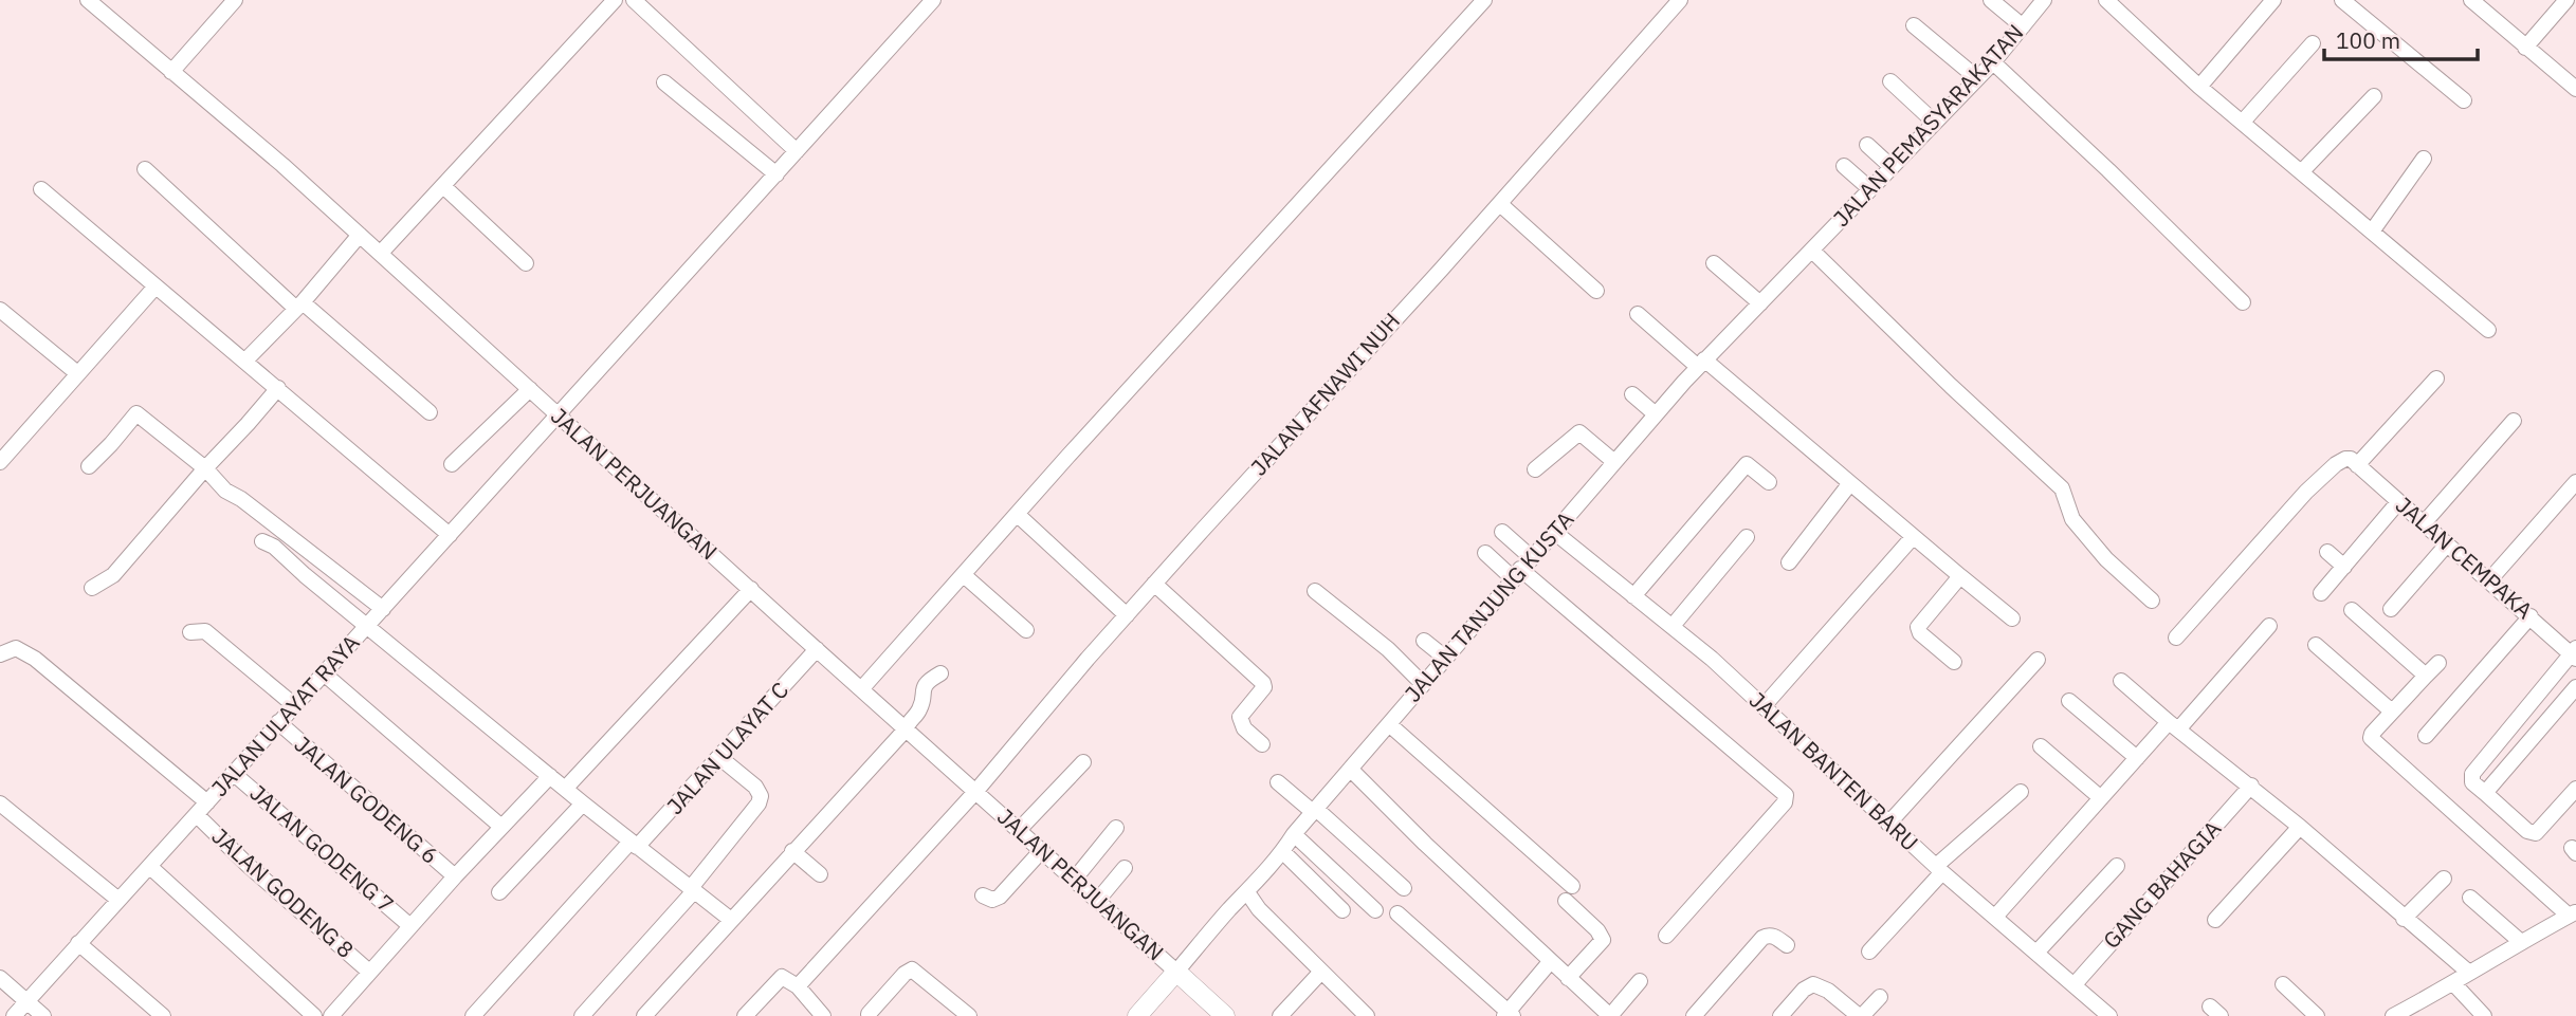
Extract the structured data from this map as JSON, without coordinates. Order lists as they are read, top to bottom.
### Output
{
  "streets": {
    "street": [
      "JALAN PEMASYARAKATAN",
      "JALAN AFNAWI NUH",
      "JALAN PERJUANGAN",
      "JALAN CEMPAKA",
      "JALAN TANJUNG KUSTA",
      "JALAN ULAYAT RAYA",
      "JALAN ULAYAT C",
      "JALAN BANTEN BARU",
      "JALAN GODENG 6",
      "JALAN GODENG 7",
      "GANG BAHAGIA",
      "JALAN GODENG 8"
    ]
  },
  "crossings": [
    ["JALAN PEMASYARAKATAN", "JALAN TANJUNG KUSTA"],
    ["JALAN AFNAWI NUH", "JALAN PERJUANGAN"],
    ["JALAN PERJUANGAN", "JALAN TANJUNG KUSTA"],
    ["JALAN PERJUANGAN", "JALAN ULAYAT RAYA"],
    ["JALAN PERJUANGAN", "JALAN ULAYAT C"],
    ["JALAN TANJUNG KUSTA", "JALAN BANTEN BARU"],
    ["JALAN ULAYAT RAYA", "JALAN GODENG 6"],
    ["JALAN ULAYAT RAYA", "JALAN GODENG 7"],
    ["JALAN ULAYAT RAYA", "JALAN GODENG 8"],
    ["JALAN BANTEN BARU", "GANG BAHAGIA"]
  ],
  "scale_bar": "100 m"
}
